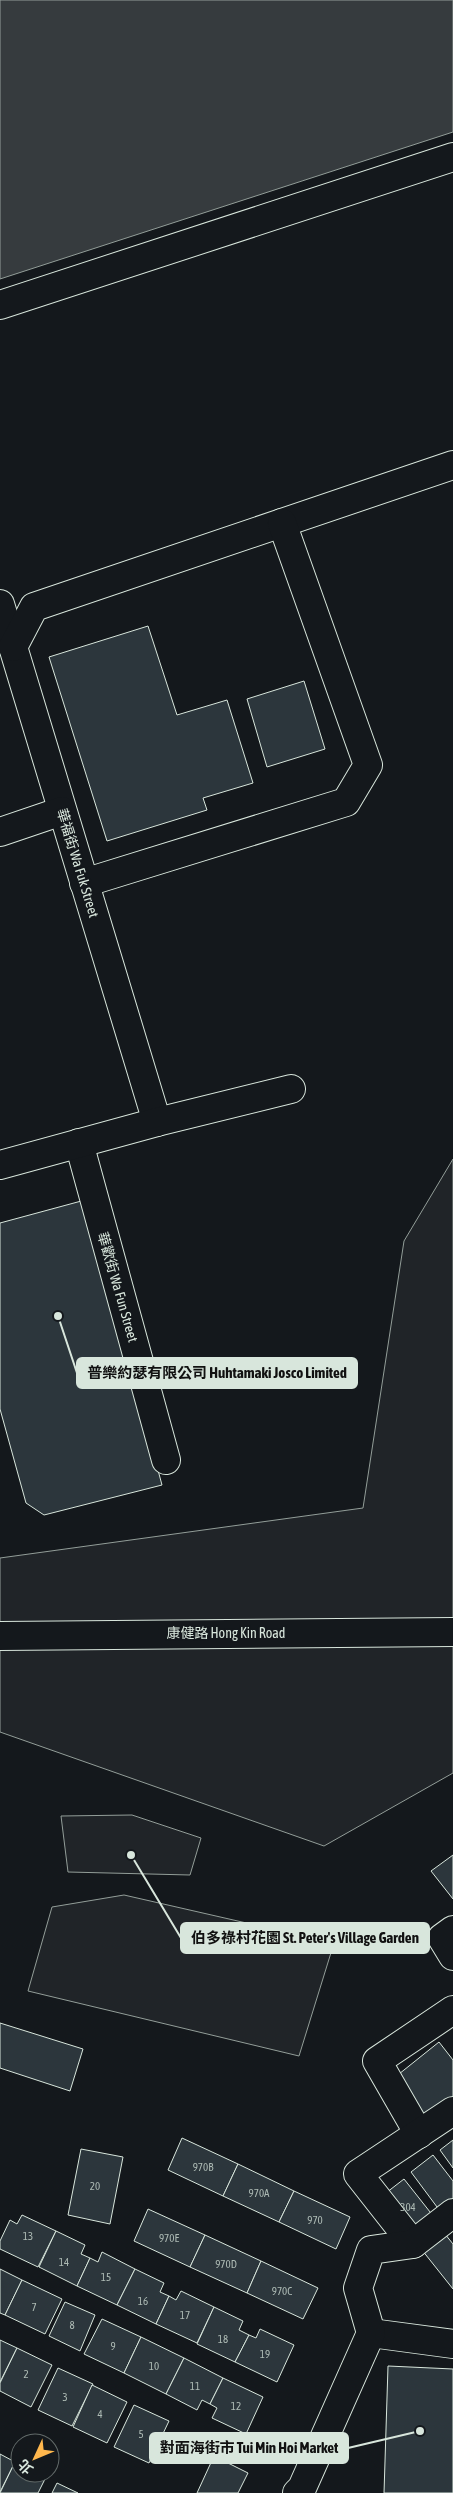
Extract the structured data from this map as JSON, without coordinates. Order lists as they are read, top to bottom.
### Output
{
  "streets": {
    "street": ["華福街 Wa Fuk Street", "華歡街 Wa Fun Street", "康健路 Hong Kin Road"]
  },
  "places": ["普樂約瑟有限公司 Huhtamaki Josco Limited", "伯多祿村花園 St. Peter's Village Garden", "對面海街市 Tui Min Hoi Market"],
  "house_numbers": [
    "970B",
    "20",
    "970A",
    "304",
    "970",
    "13",
    "970E",
    "14",
    "970D",
    "15",
    "970C",
    "16",
    "7",
    "17",
    "8",
    "18",
    "9",
    "19",
    "10",
    "2",
    "11",
    "3",
    "12",
    "4",
    "5"
  ],
  "north": "bottom left"
}
